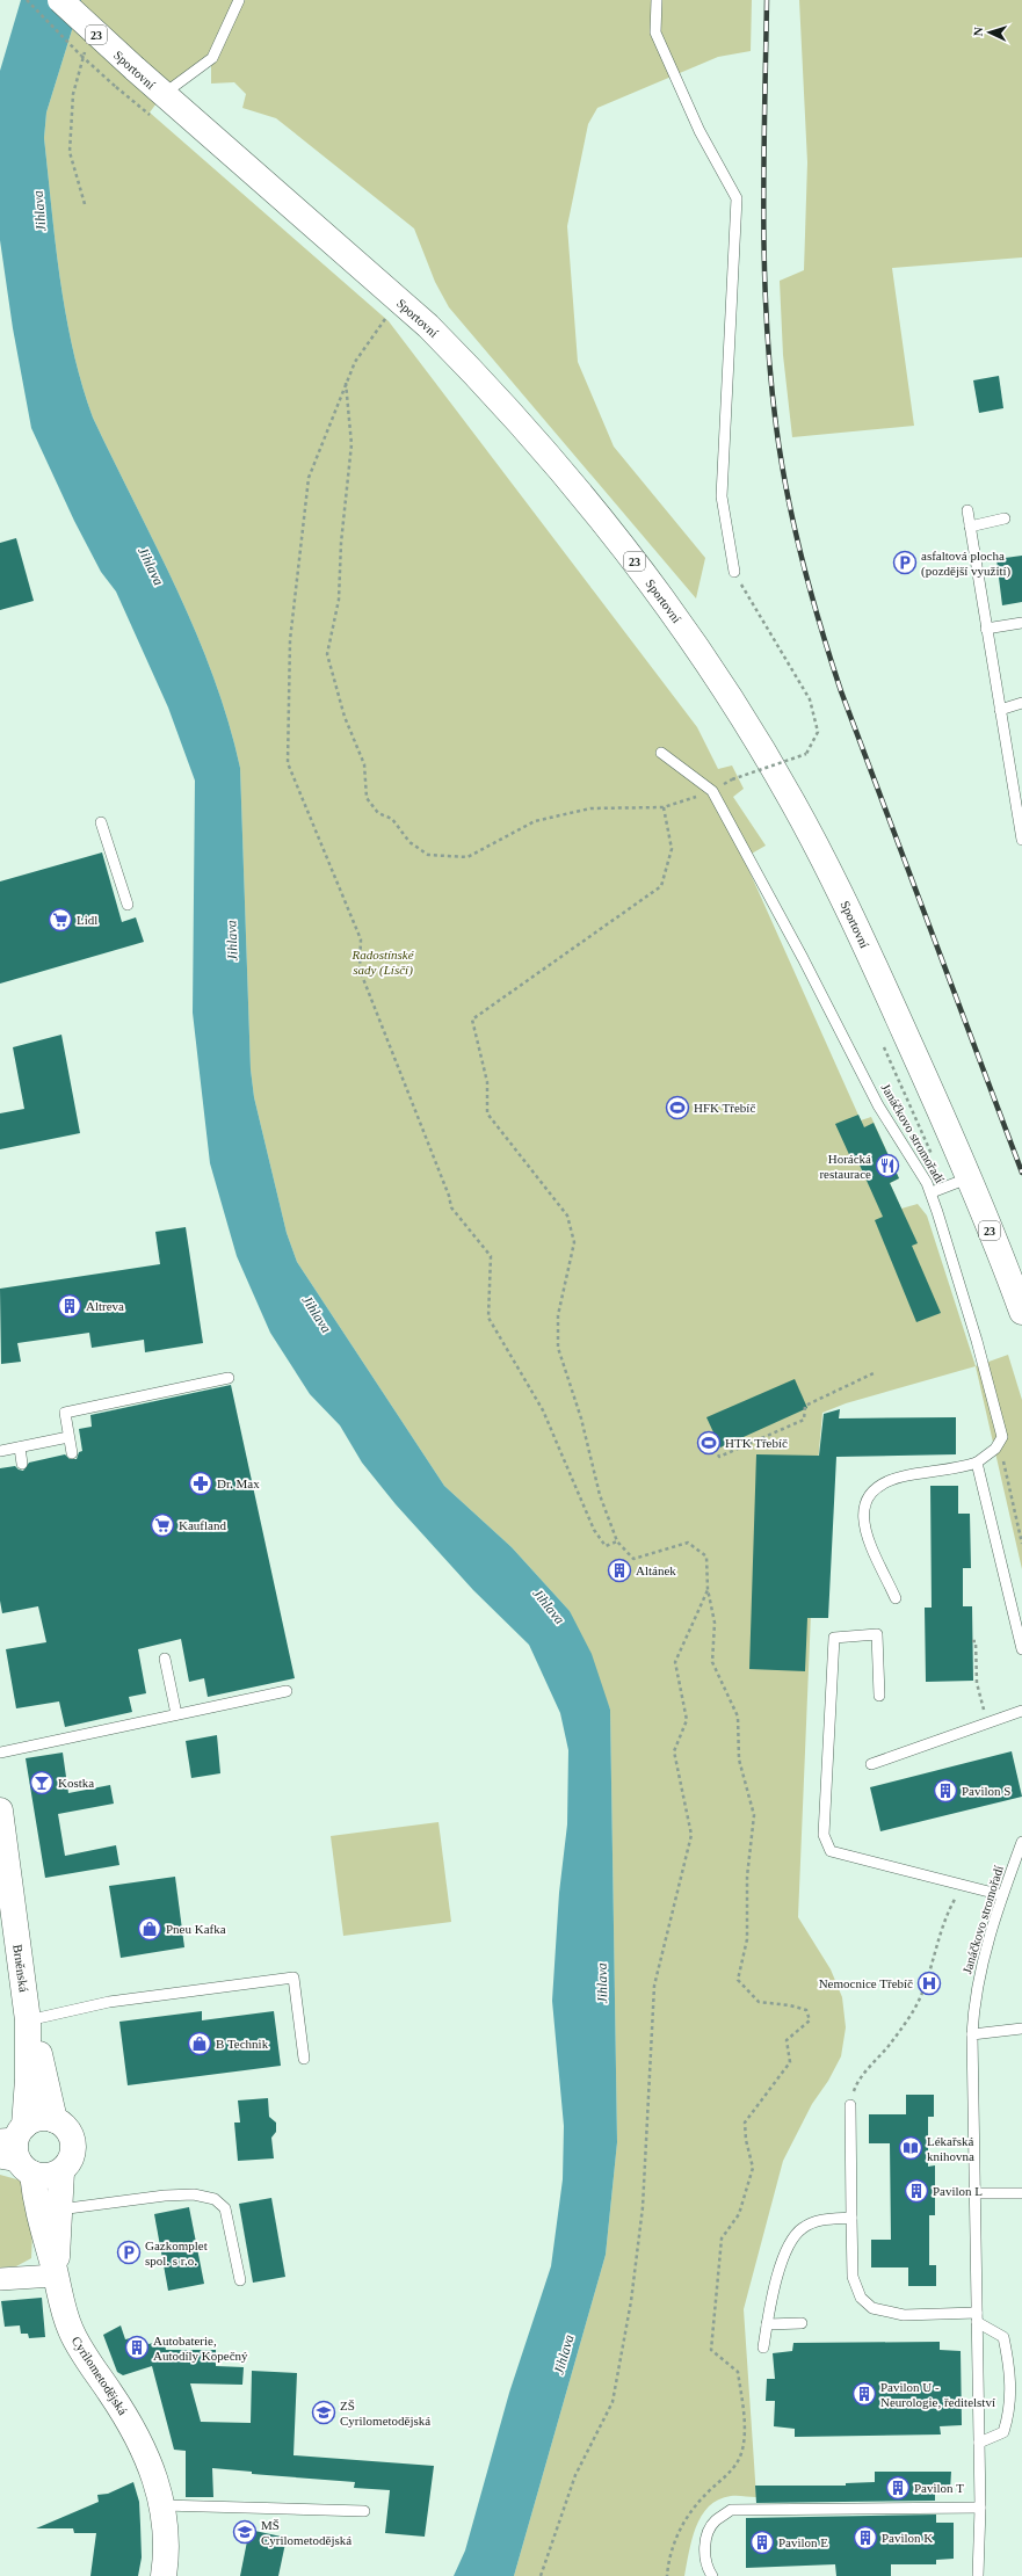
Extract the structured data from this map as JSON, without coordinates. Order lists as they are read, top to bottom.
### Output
{
  "streets": {
    "main road": [
      "23",
      "Sportovní",
      "Brněnská",
      "Cyrilometodějská"
    ],
    "lane": ["Janáčkovo stromořadí"]
  },
  "crossings": [
    ["Brněnská", "Cyrilometodějská"]
  ],
  "water": ["Jihlava"],
  "parks": ["Radostínské sady (Lísčí)"],
  "places": {
    "parking": ["asfaltová plocha (pozdější využití)", "Gazkomplet spol. s r.o."],
    "supermarket": ["Lidl", "Kaufland"],
    "sports": ["HFK Třebíč", "HTK Třebíč"],
    "restaurant": ["Horácká restaurace"],
    "building": [
      "Altreva",
      "Altánek",
      "Pavilon S",
      "Pavilon L",
      "Autobaterie, Autodíly Kopečný",
      "Pavilon U - Neurologie, ředitelství",
      "Pavilon T",
      "Pavilon K",
      "Pavilon E"
    ],
    "pharmacy": ["Dr. Max"],
    "bar": ["Kostka"],
    "shop": ["Pneu Kafka", "B Technik"],
    "hospital": ["Nemocnice Třebíč"],
    "library": ["Lékařská knihovna"],
    "school or university": ["ZŠ Cyrilometodějská", "MŠ Cyrilometodějská"]
  },
  "north": "left"
}
